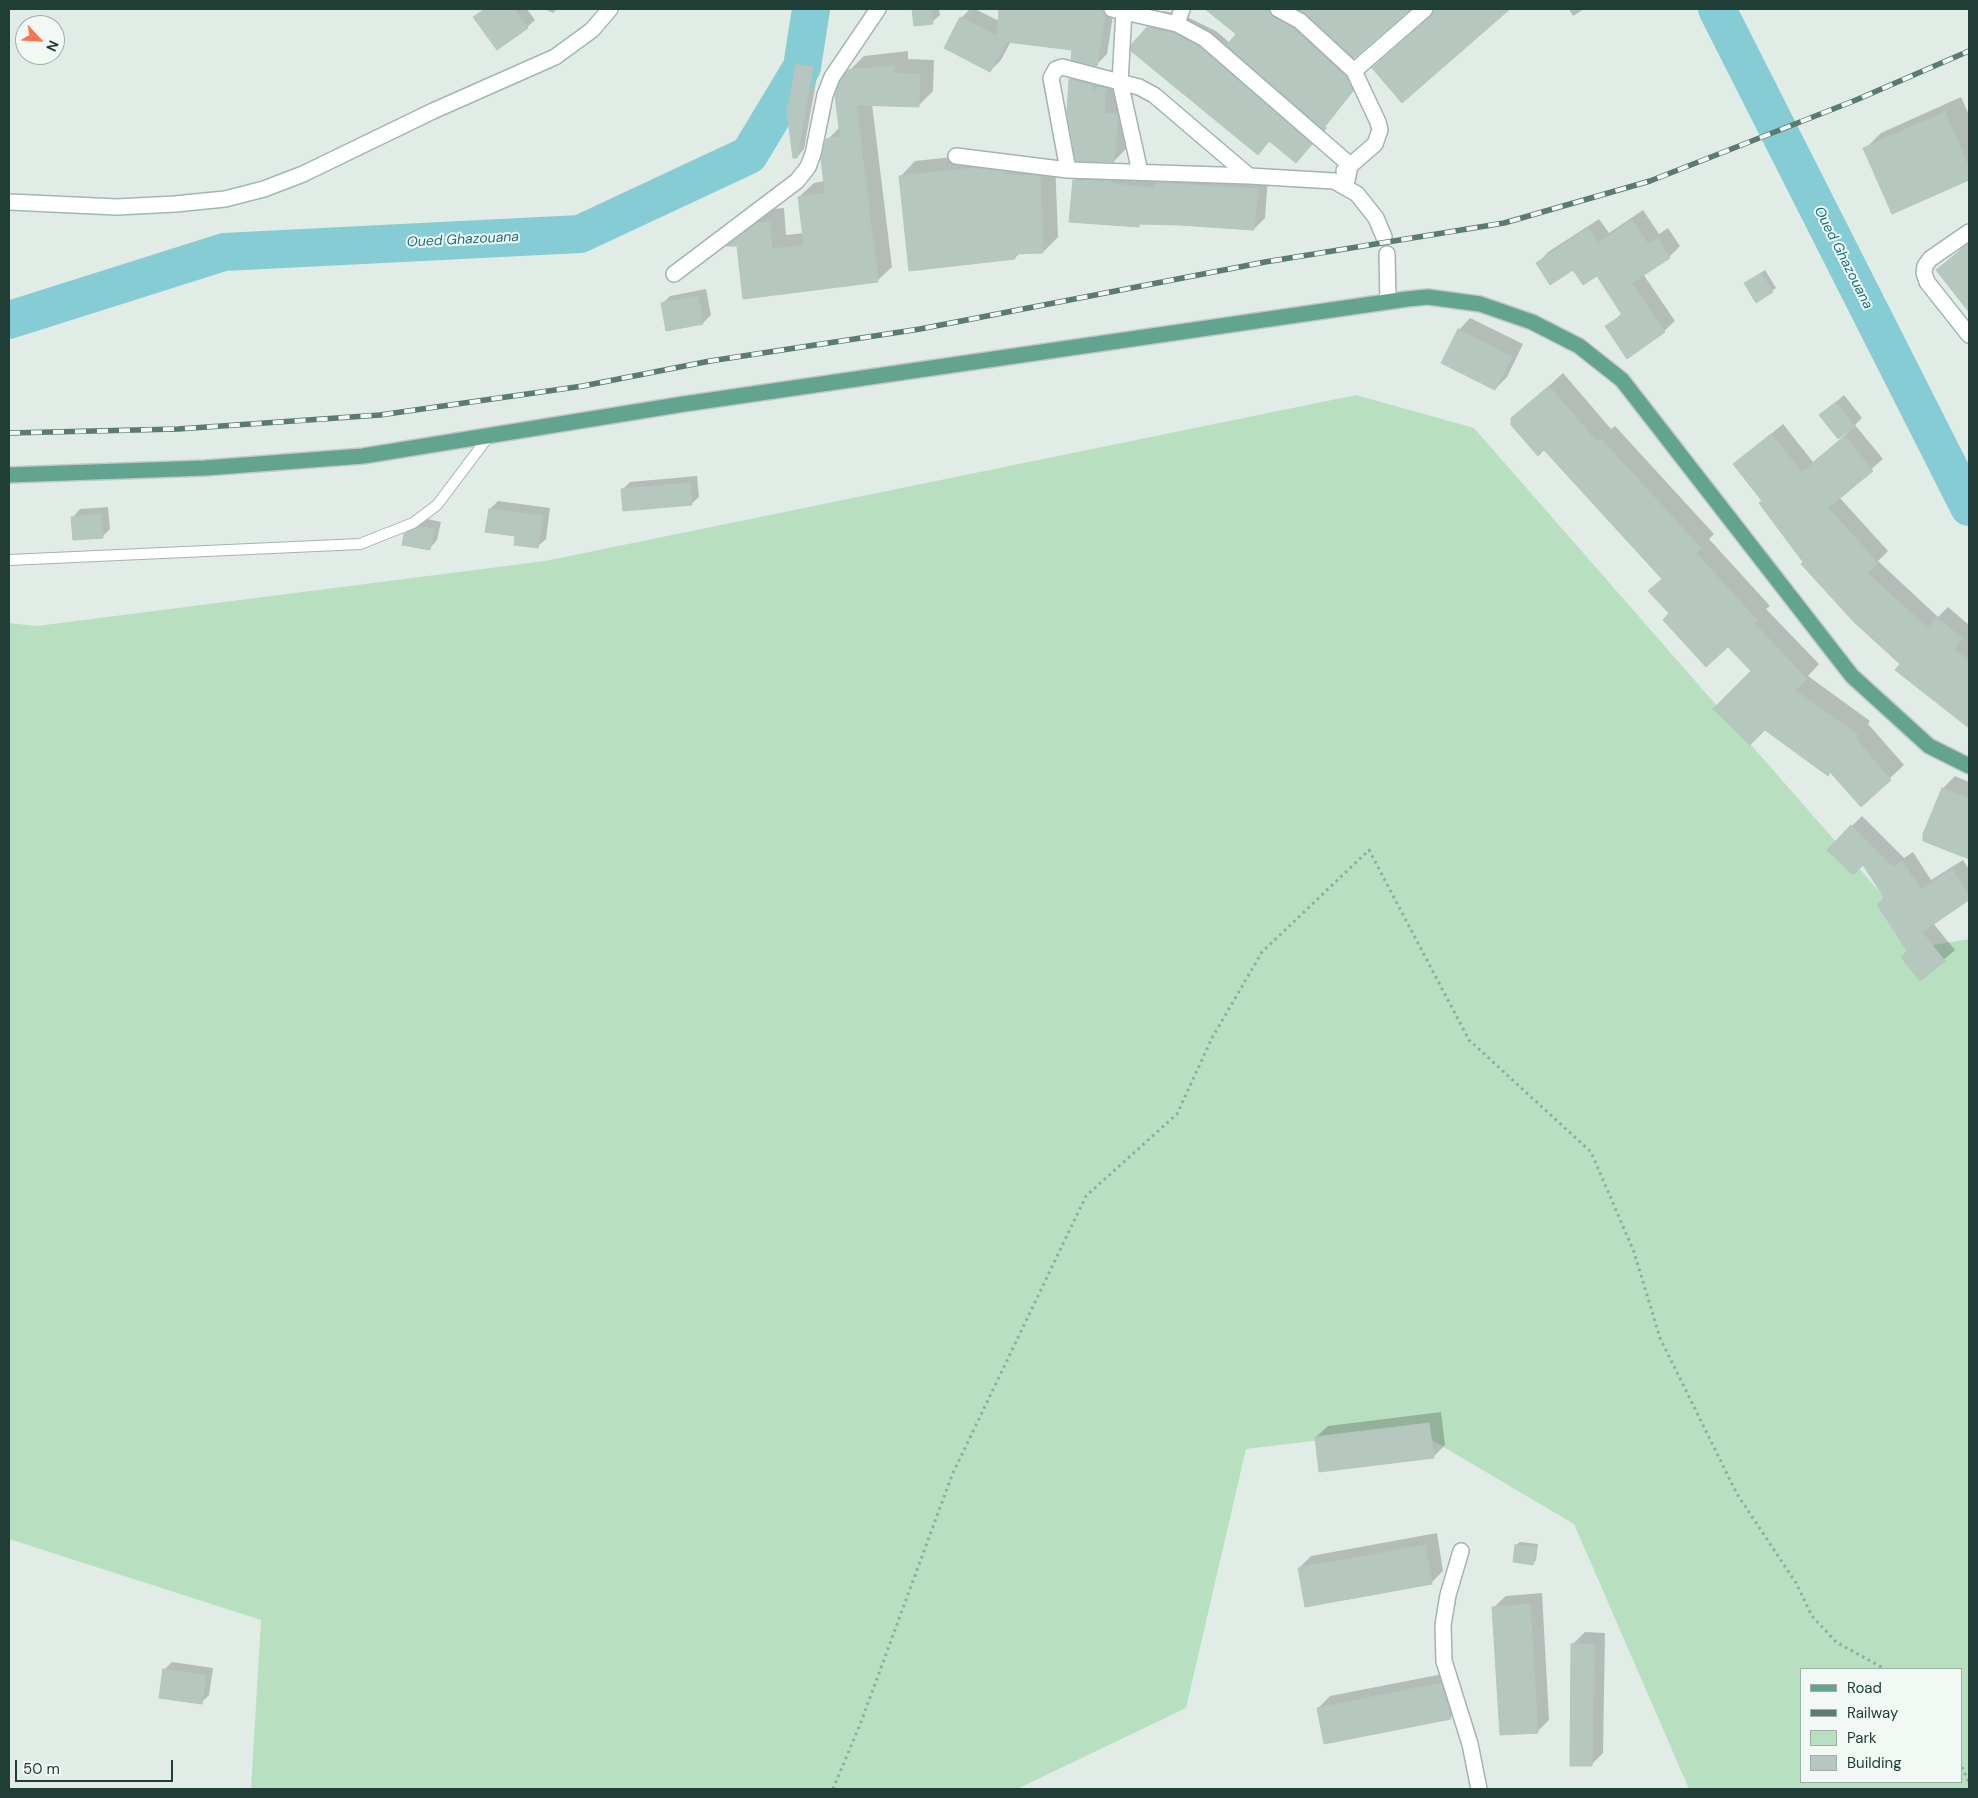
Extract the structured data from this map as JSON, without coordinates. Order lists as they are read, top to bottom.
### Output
{
  "water": ["Oued Ghazouana"],
  "legend": [
    "Road",
    "Railway",
    "Park",
    "Building"
  ],
  "scale_bar": "50 m",
  "north": "bottom right"
}
